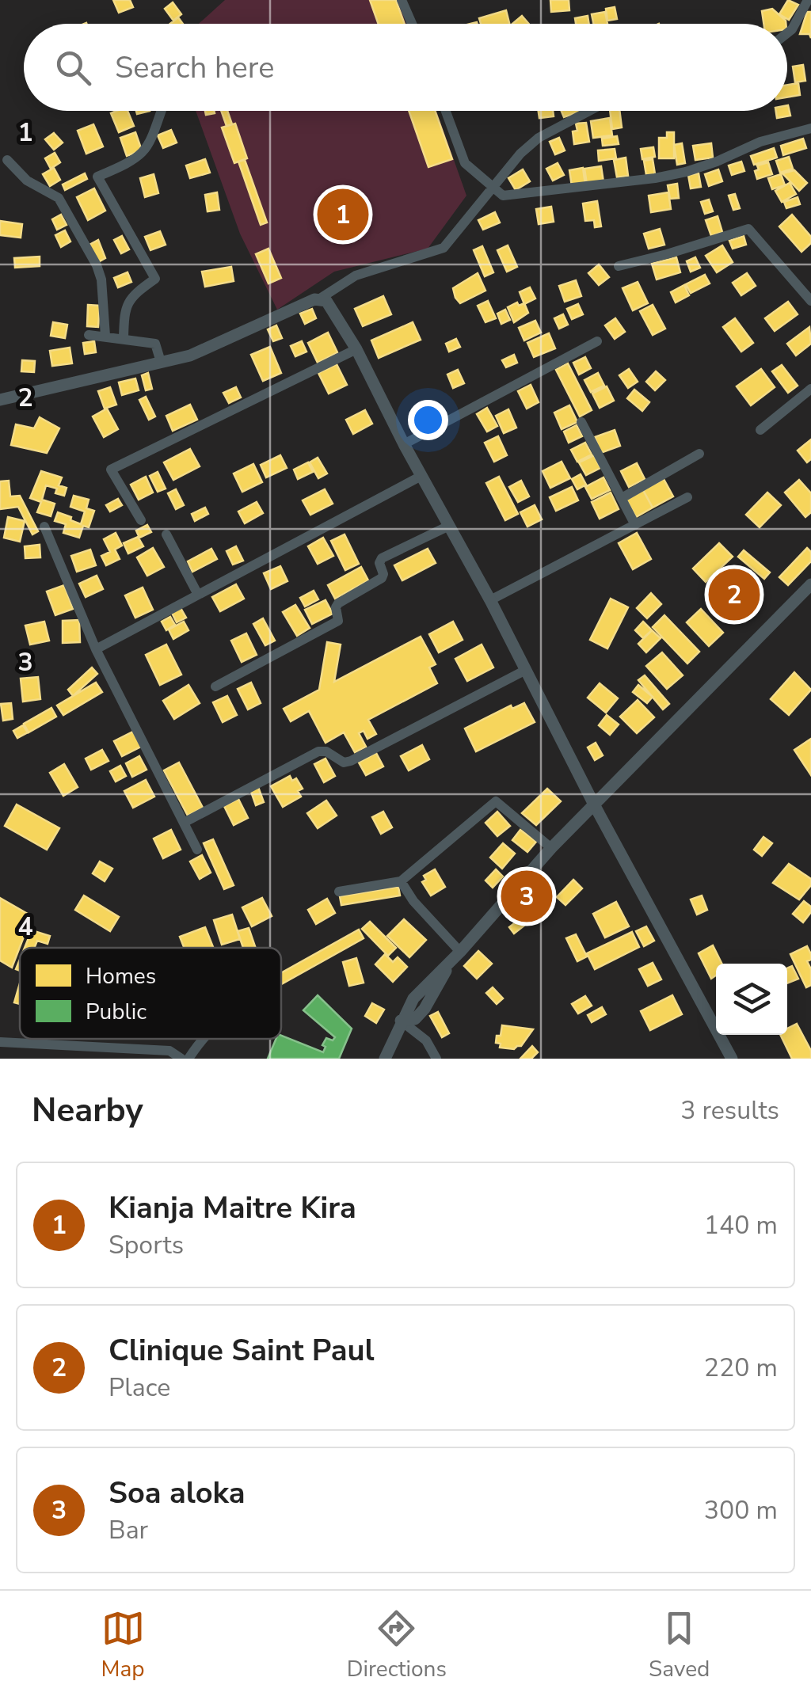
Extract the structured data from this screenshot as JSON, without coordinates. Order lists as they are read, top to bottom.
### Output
{
  "legend": ["Homes", "Public"],
  "page": {
    "search": "Search here",
    "pins": ["1", "2", "3"],
    "heading": ["Nearby", "3 results"],
    "list": [
      {
        "mark": "1",
        "name": "Kianja Maitre Kira",
        "note": "Sports",
        "value": "140 m"
      },
      {
        "mark": "2",
        "name": "Clinique Saint Paul",
        "note": "Place",
        "value": "220 m"
      },
      {
        "mark": "3",
        "name": "Soa aloka",
        "note": "Bar",
        "value": "300 m"
      }
    ],
    "nav": ["Map", "Directions", "Saved"]
  },
  "grid": {
    "rows": [
      "1",
      "2",
      "3",
      "4"
    ]
  }
}
